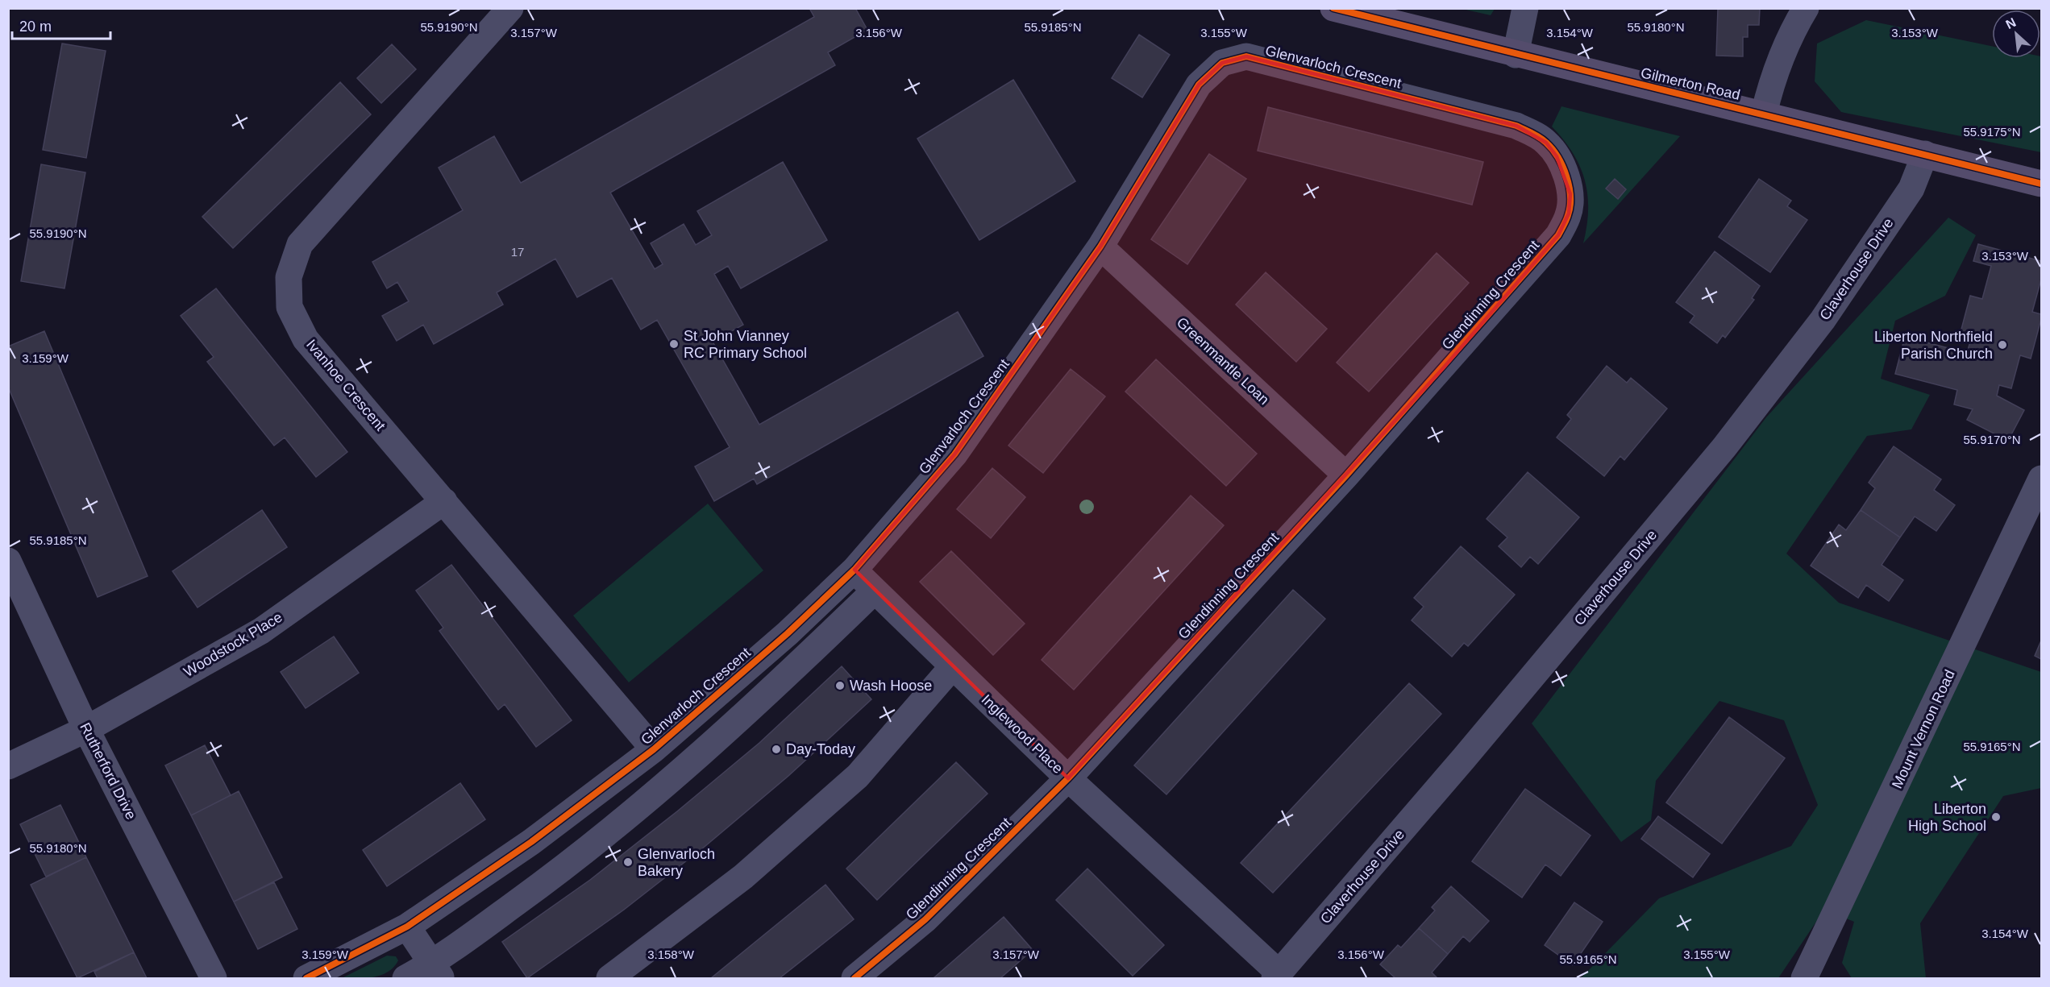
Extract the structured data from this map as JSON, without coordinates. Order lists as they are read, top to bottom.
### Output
{
  "streets": {
    "main road": ["Gilmerton Road"],
    "street": [
      "Glenvarloch Crescent",
      "Claverhouse Drive",
      "Glendinning Crescent",
      "Greenmantle Loan",
      "Ivanhoe Crescent",
      "Woodstock Place",
      "Mount Vernon Road",
      "Inglewood Place",
      "Rutherford Drive"
    ]
  },
  "crossings": [
    ["Glenvarloch Crescent", "Glendinning Crescent"],
    ["Glenvarloch Crescent", "Greenmantle Loan"],
    ["Glenvarloch Crescent", "Ivanhoe Crescent"],
    ["Glenvarloch Crescent", "Inglewood Place"],
    ["Gilmerton Road", "Claverhouse Drive"],
    ["Claverhouse Drive", "Inglewood Place"],
    ["Glendinning Crescent", "Greenmantle Loan"],
    ["Glendinning Crescent", "Inglewood Place"],
    ["Ivanhoe Crescent", "Woodstock Place"],
    ["Woodstock Place", "Rutherford Drive"]
  ],
  "places": [
    "St John Vianney RC Primary School",
    "Liberton Northfield Parish Church",
    "Wash Hoose",
    "Day-Today",
    "Liberton High School",
    "Glenvarloch Bakery"
  ],
  "house_numbers": ["17"],
  "scale_bar": "20 m",
  "north": "top left",
  "coordinates": [
    "55.9190°N",
    "55.9185°N",
    "55.9180°N",
    "3.157°W",
    "3.156°W",
    "3.155°W",
    "3.154°W",
    "3.153°W",
    "55.9175°N",
    "3.159°W",
    "55.9170°N",
    "55.9165°N",
    "3.158°W"
  ]
}
